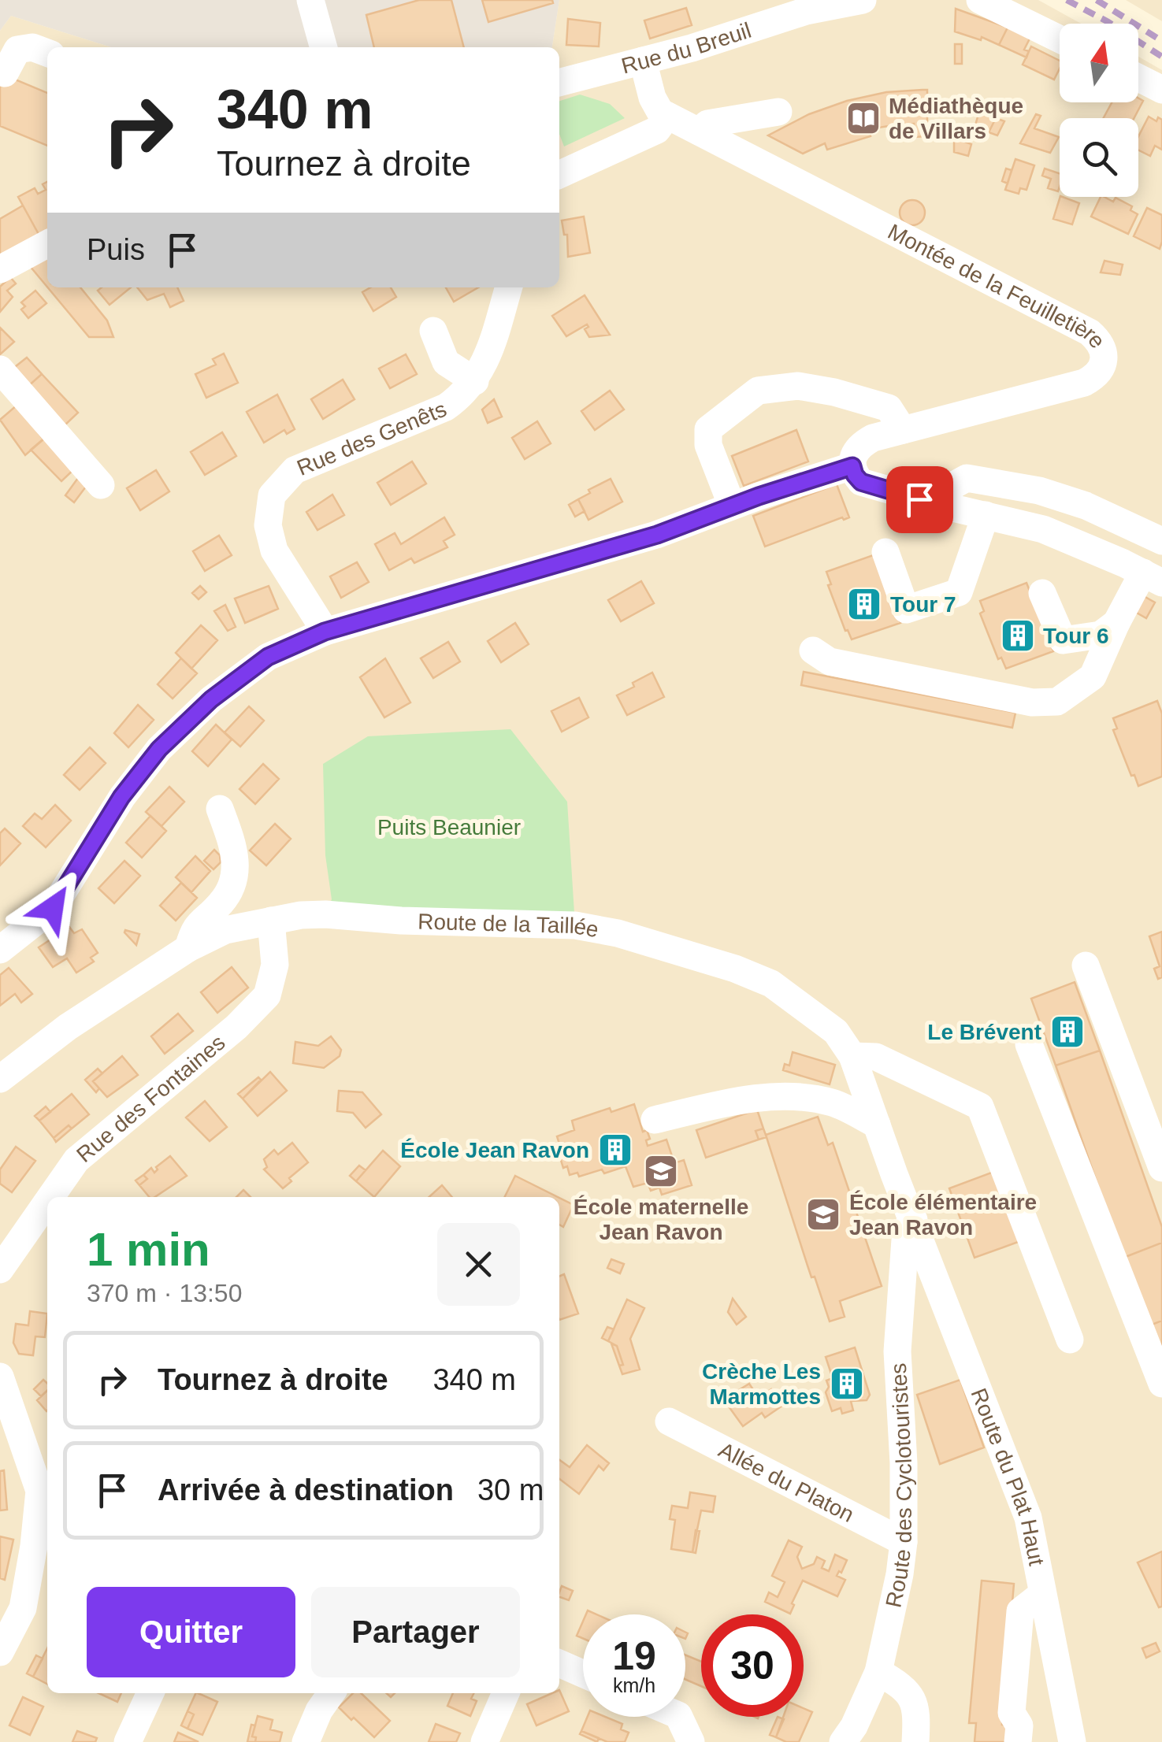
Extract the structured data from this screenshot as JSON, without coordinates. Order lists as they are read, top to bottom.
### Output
{
  "streets": {
    "street": [
      "Rue du Breuil",
      "Montée de la Feuilletière",
      "Rue des Genêts",
      "Route de la Taillée",
      "Rue des Fontaines",
      "Route du Plat Haut",
      "Allée du Platon",
      "Route des Cyclotouristes"
    ]
  },
  "crossings": [
    ["Route de la Taillée", "Rue des Fontaines"],
    ["Route de la Taillée", "Route du Plat Haut"],
    ["Route de la Taillée", "Route des Cyclotouristes"],
    ["Route du Plat Haut", "Route des Cyclotouristes"],
    ["Allée du Platon", "Route des Cyclotouristes"]
  ],
  "parks": ["Puits Beaunier"],
  "places": {
    "library": ["Médiathèque de Villars"],
    "building": [
      "Tour 7",
      "Tour 6",
      "Le Brévent",
      "École Jean Ravon",
      "Crèche Les Marmottes"
    ],
    "school or university": ["École maternelle Jean Ravon", "École élémentaire Jean Ravon"]
  },
  "north": "top",
  "page": {
    "turn": ["340 m", "Tournez à droite"],
    "then": "Puis",
    "heading": ["1 min", "370 m · 13:50"],
    "list": [
      {
        "name": "Tournez à droite",
        "value": "340 m"
      },
      {
        "name": "Arrivée à destination",
        "value": "30 m"
      }
    ],
    "buttons": ["Quitter", "Partager"],
    "speed": "19 km/h",
    "limit": "30"
  }
}
